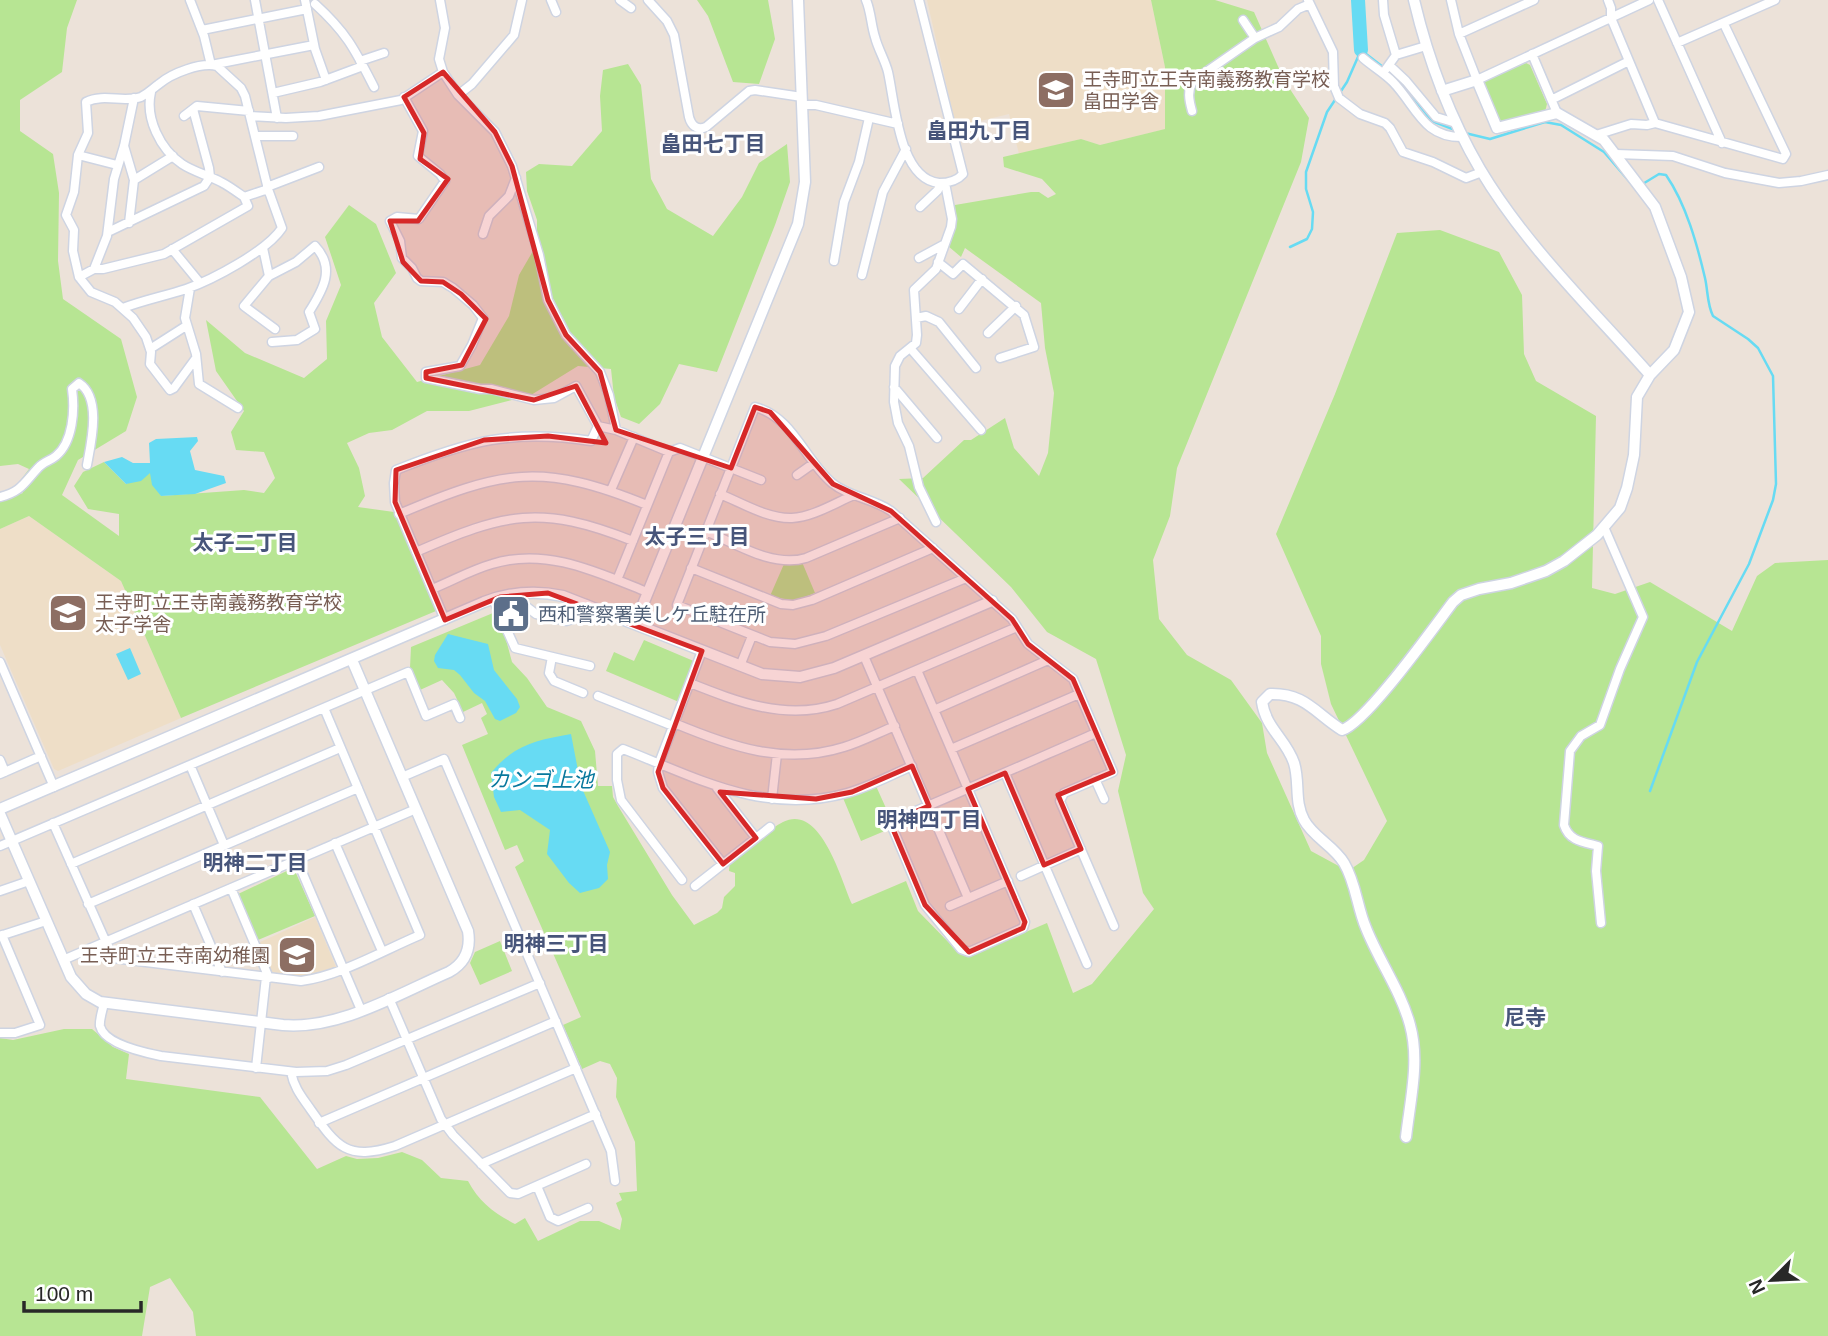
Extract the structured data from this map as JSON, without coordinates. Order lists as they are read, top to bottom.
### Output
{
  "districts": [
    "畠田九丁目",
    "畠田七丁目",
    "太子三丁目",
    "太子二丁目",
    "明神四丁目",
    "明神二丁目",
    "明神三丁目",
    "尼寺"
  ],
  "water": ["カンゴ上池"],
  "places": {
    "school or university": ["王寺町立王寺南義務教育学校 畠田学舎", "王寺町立王寺南義務教育学校 太子学舎", "王寺町立王寺南幼稚園"],
    "public building": ["西和警察署美しケ丘駐在所"]
  },
  "scale_bar": "100 m",
  "north": "bottom left"
}
